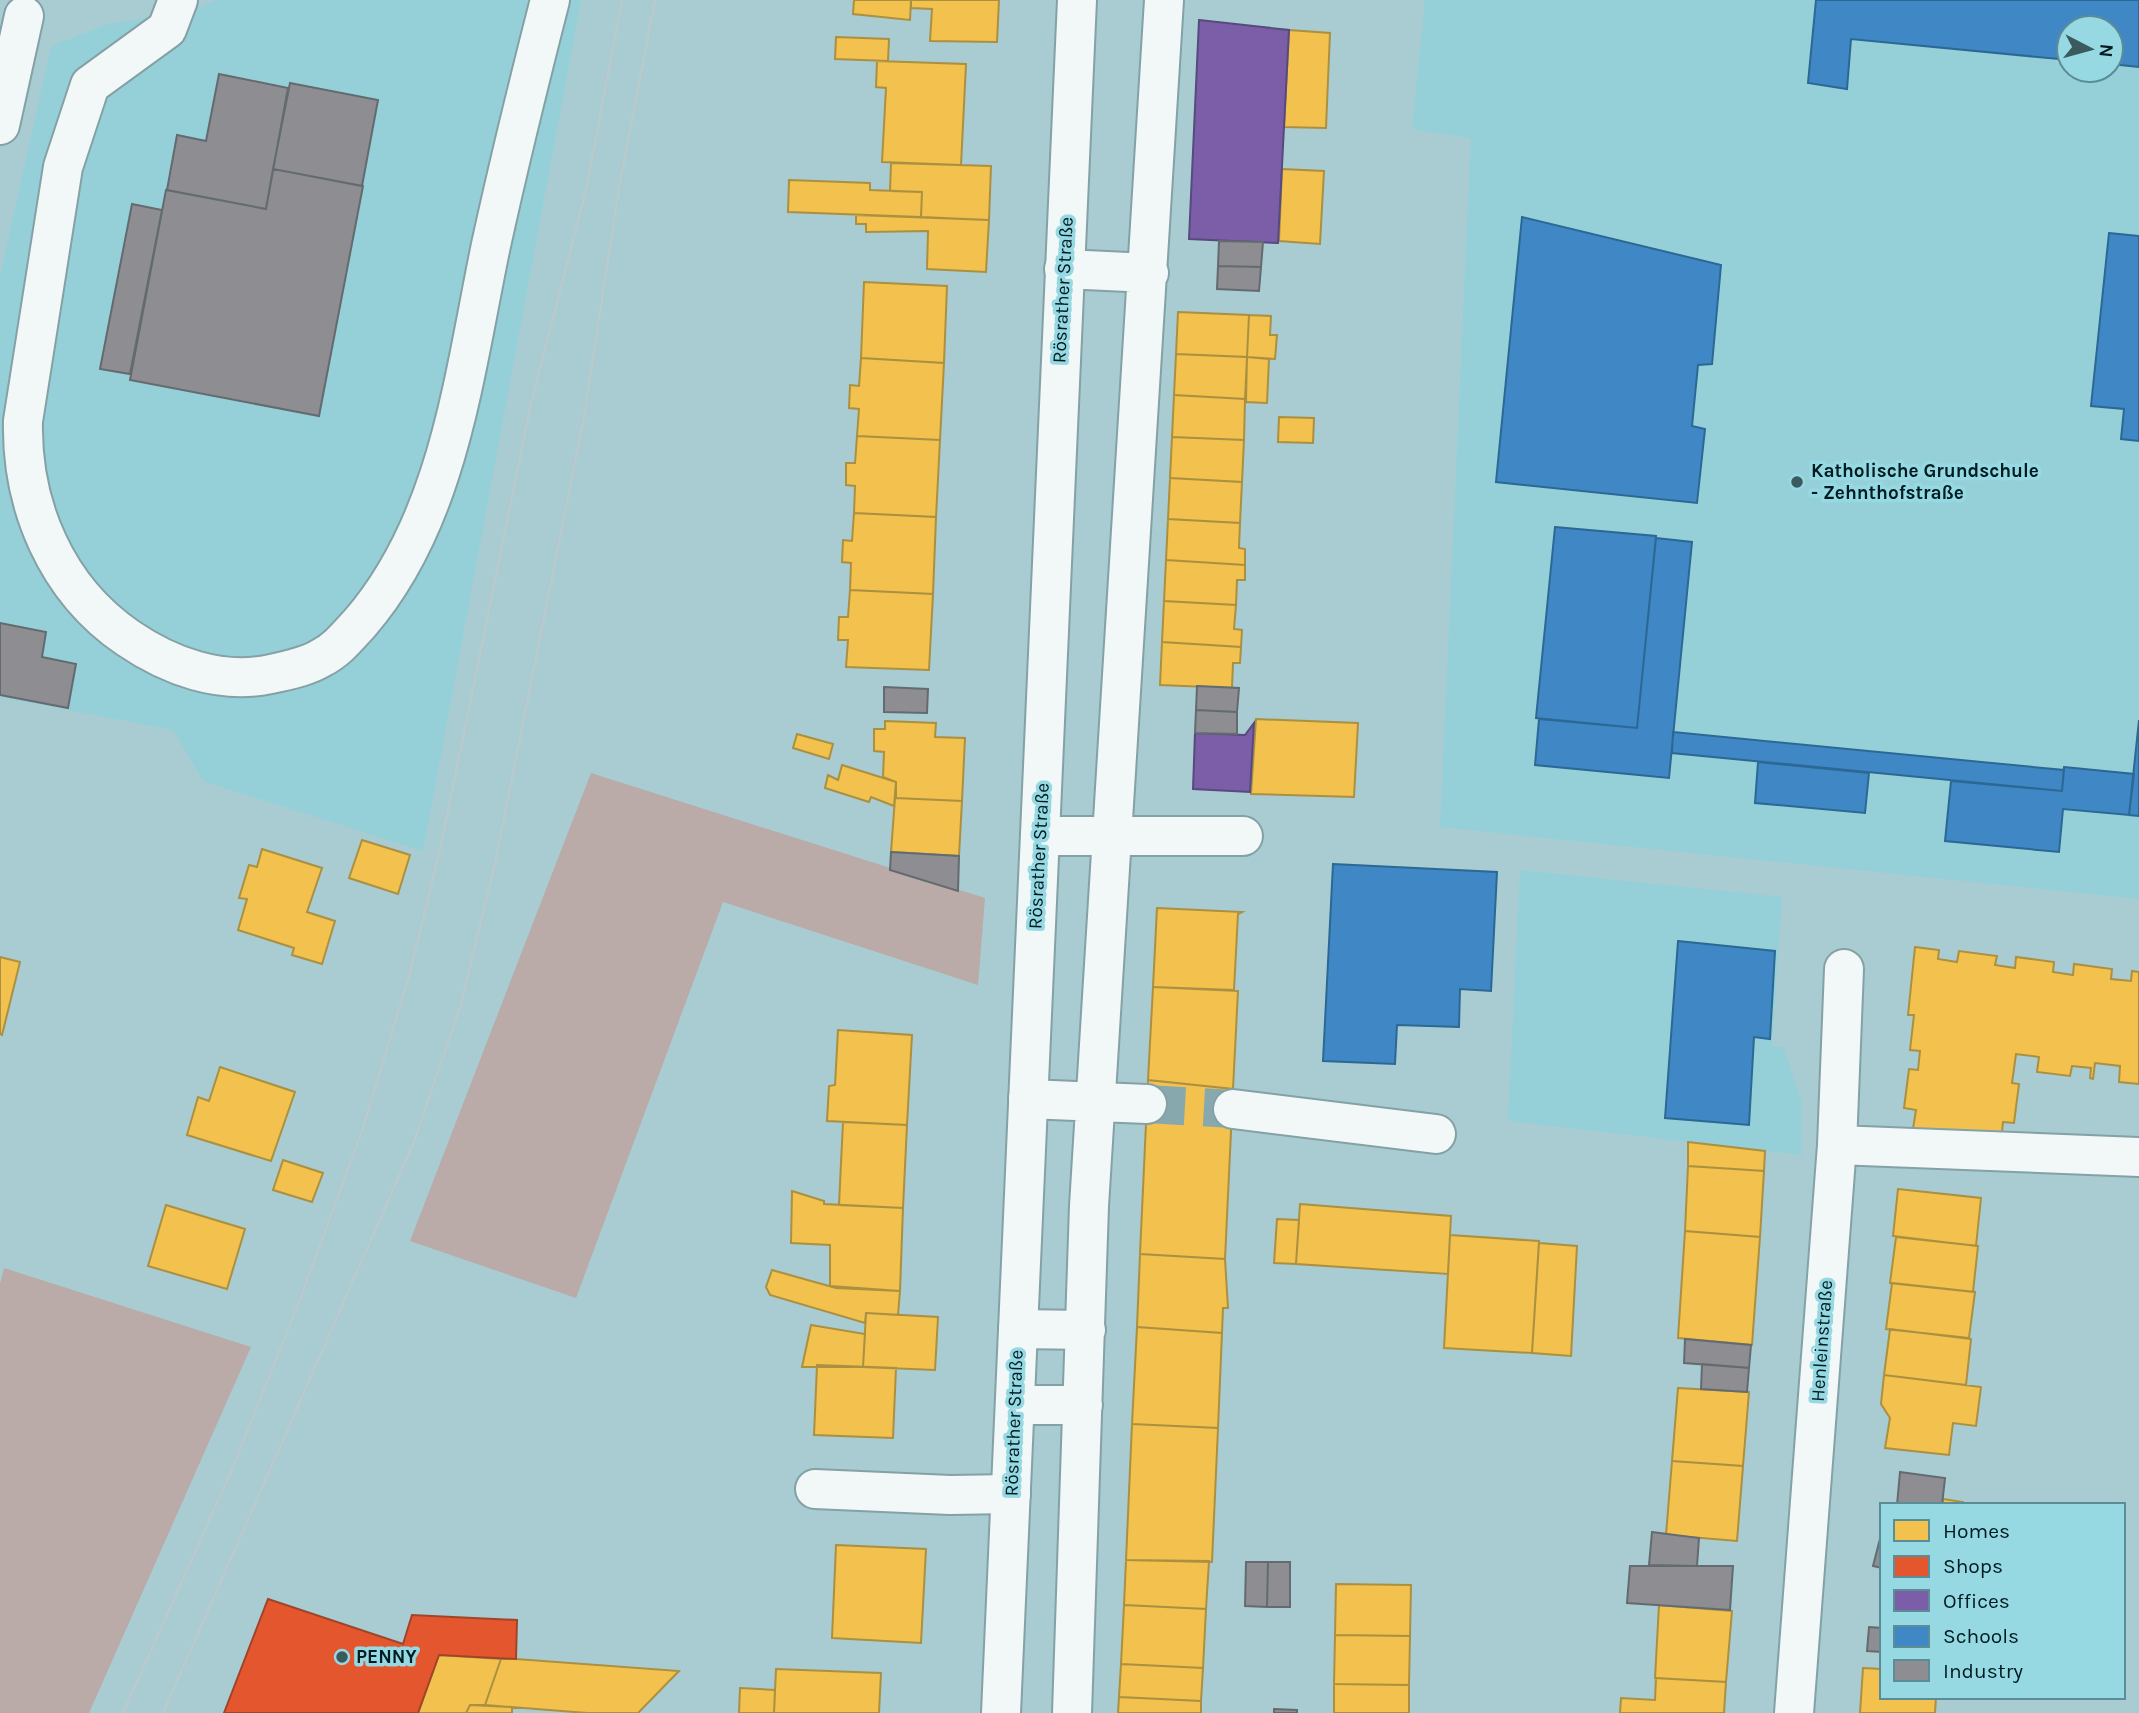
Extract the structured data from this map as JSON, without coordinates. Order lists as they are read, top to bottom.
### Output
{
  "streets": {
    "main road": ["Rösrather Straße", "Henleinstraße"]
  },
  "places": ["Katholische Grundschule - Zehnthofstraße", "PENNY"],
  "legend": [
    "Homes",
    "Shops",
    "Offices",
    "Schools",
    "Industry"
  ],
  "north": "right"
}
